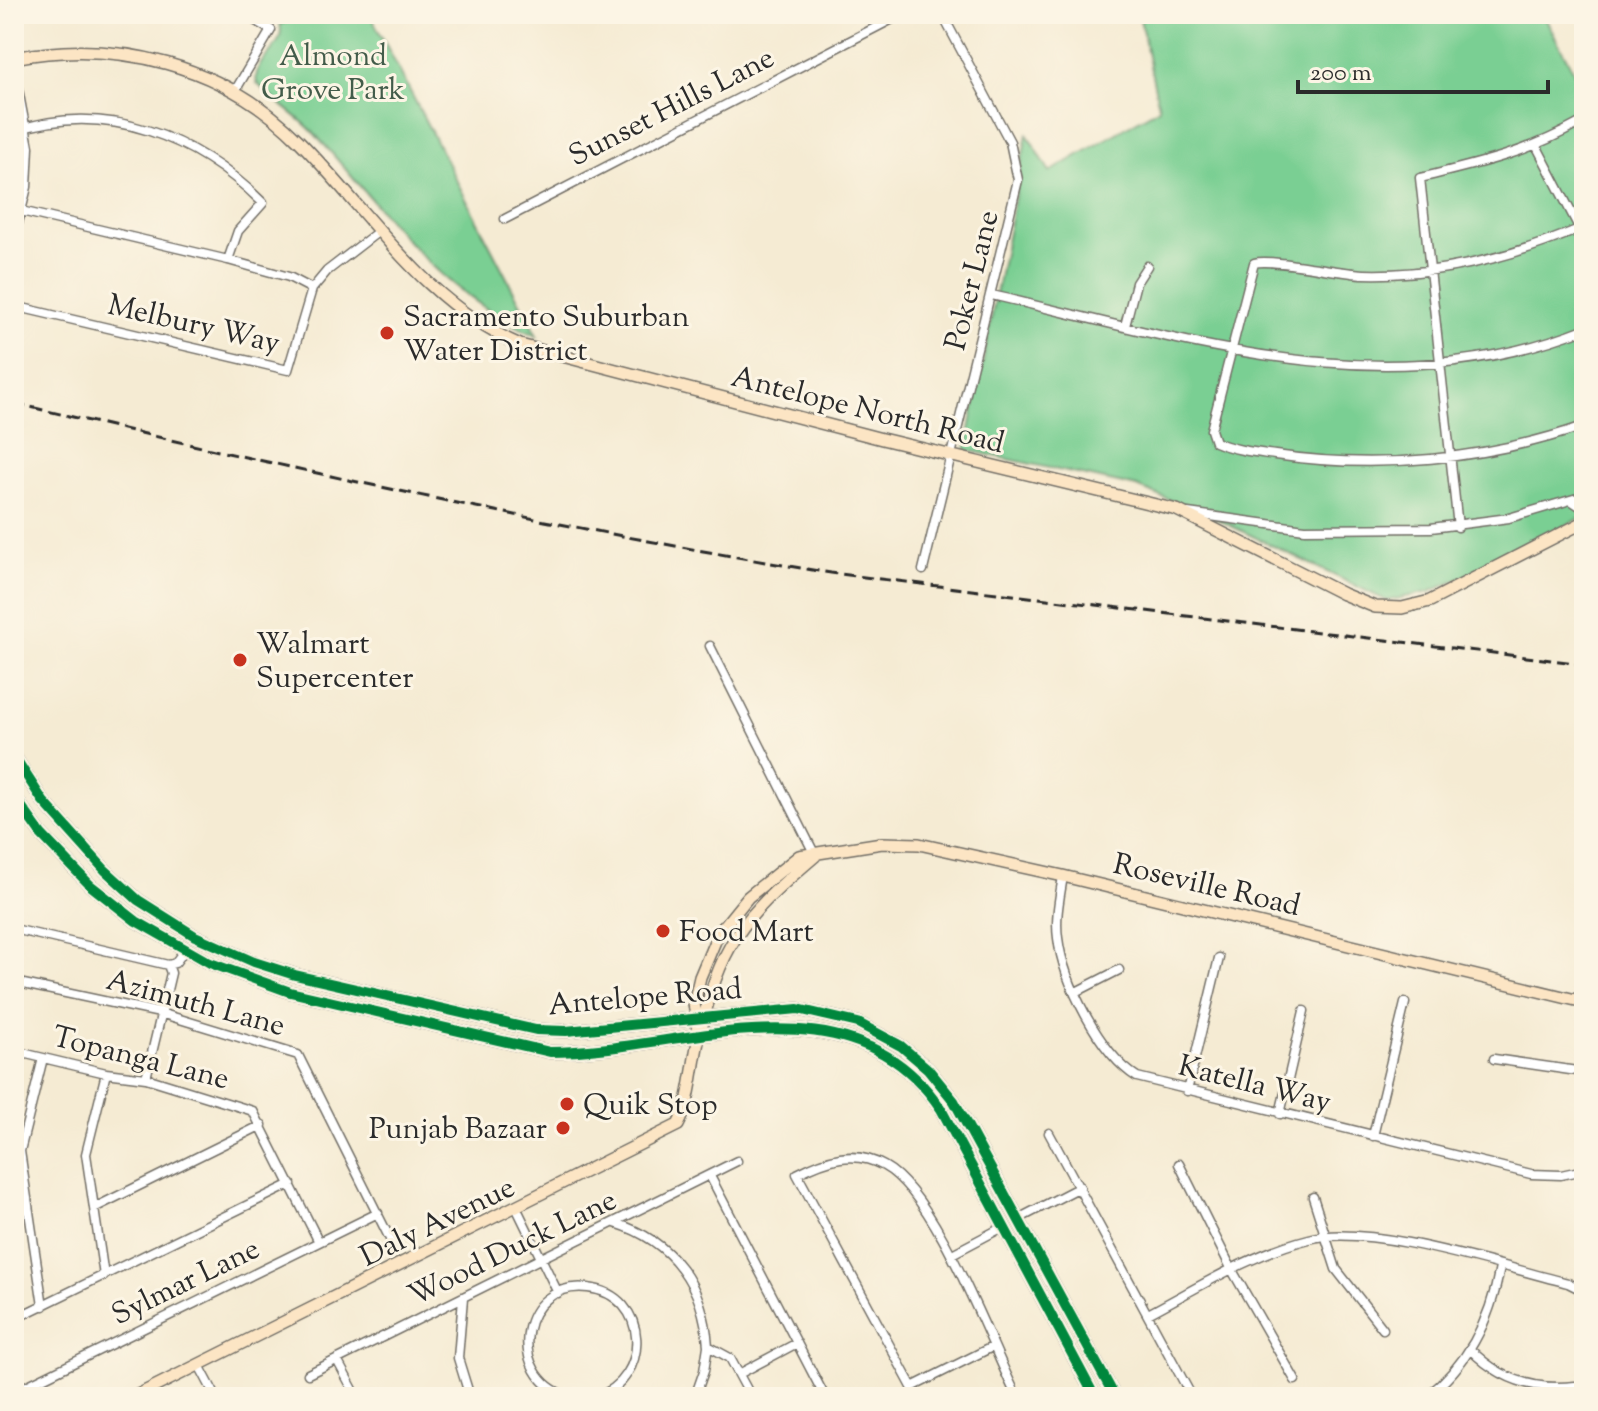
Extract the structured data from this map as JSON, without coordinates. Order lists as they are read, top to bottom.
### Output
{
  "streets": {
    "main road": [
      "Antelope North Road",
      "Roseville Road",
      "Antelope Road",
      "Daly Avenue"
    ],
    "street": [
      "Sunset Hills Lane",
      "Poker Lane",
      "Melbury Way",
      "Azimuth Lane",
      "Topanga Lane",
      "Katella Way",
      "Wood Duck Lane",
      "Sylmar Lane"
    ]
  },
  "crossings": [
    ["Poker Lane", "Antelope North Road"],
    ["Melbury Way", "Antelope North Road"],
    ["Roseville Road", "Antelope Road"],
    ["Roseville Road", "Katella Way"],
    ["Roseville Road", "Daly Avenue"],
    ["Antelope Road", "Daly Avenue"],
    ["Azimuth Lane", "Sylmar Lane"],
    ["Topanga Lane", "Sylmar Lane"]
  ],
  "parks": ["Almond Grove Park"],
  "places": [
    "Sacramento Suburban Water District",
    "Walmart Supercenter",
    "Food Mart",
    "Quik Stop",
    "Punjab Bazaar"
  ],
  "scale_bar": "200 m"
}
